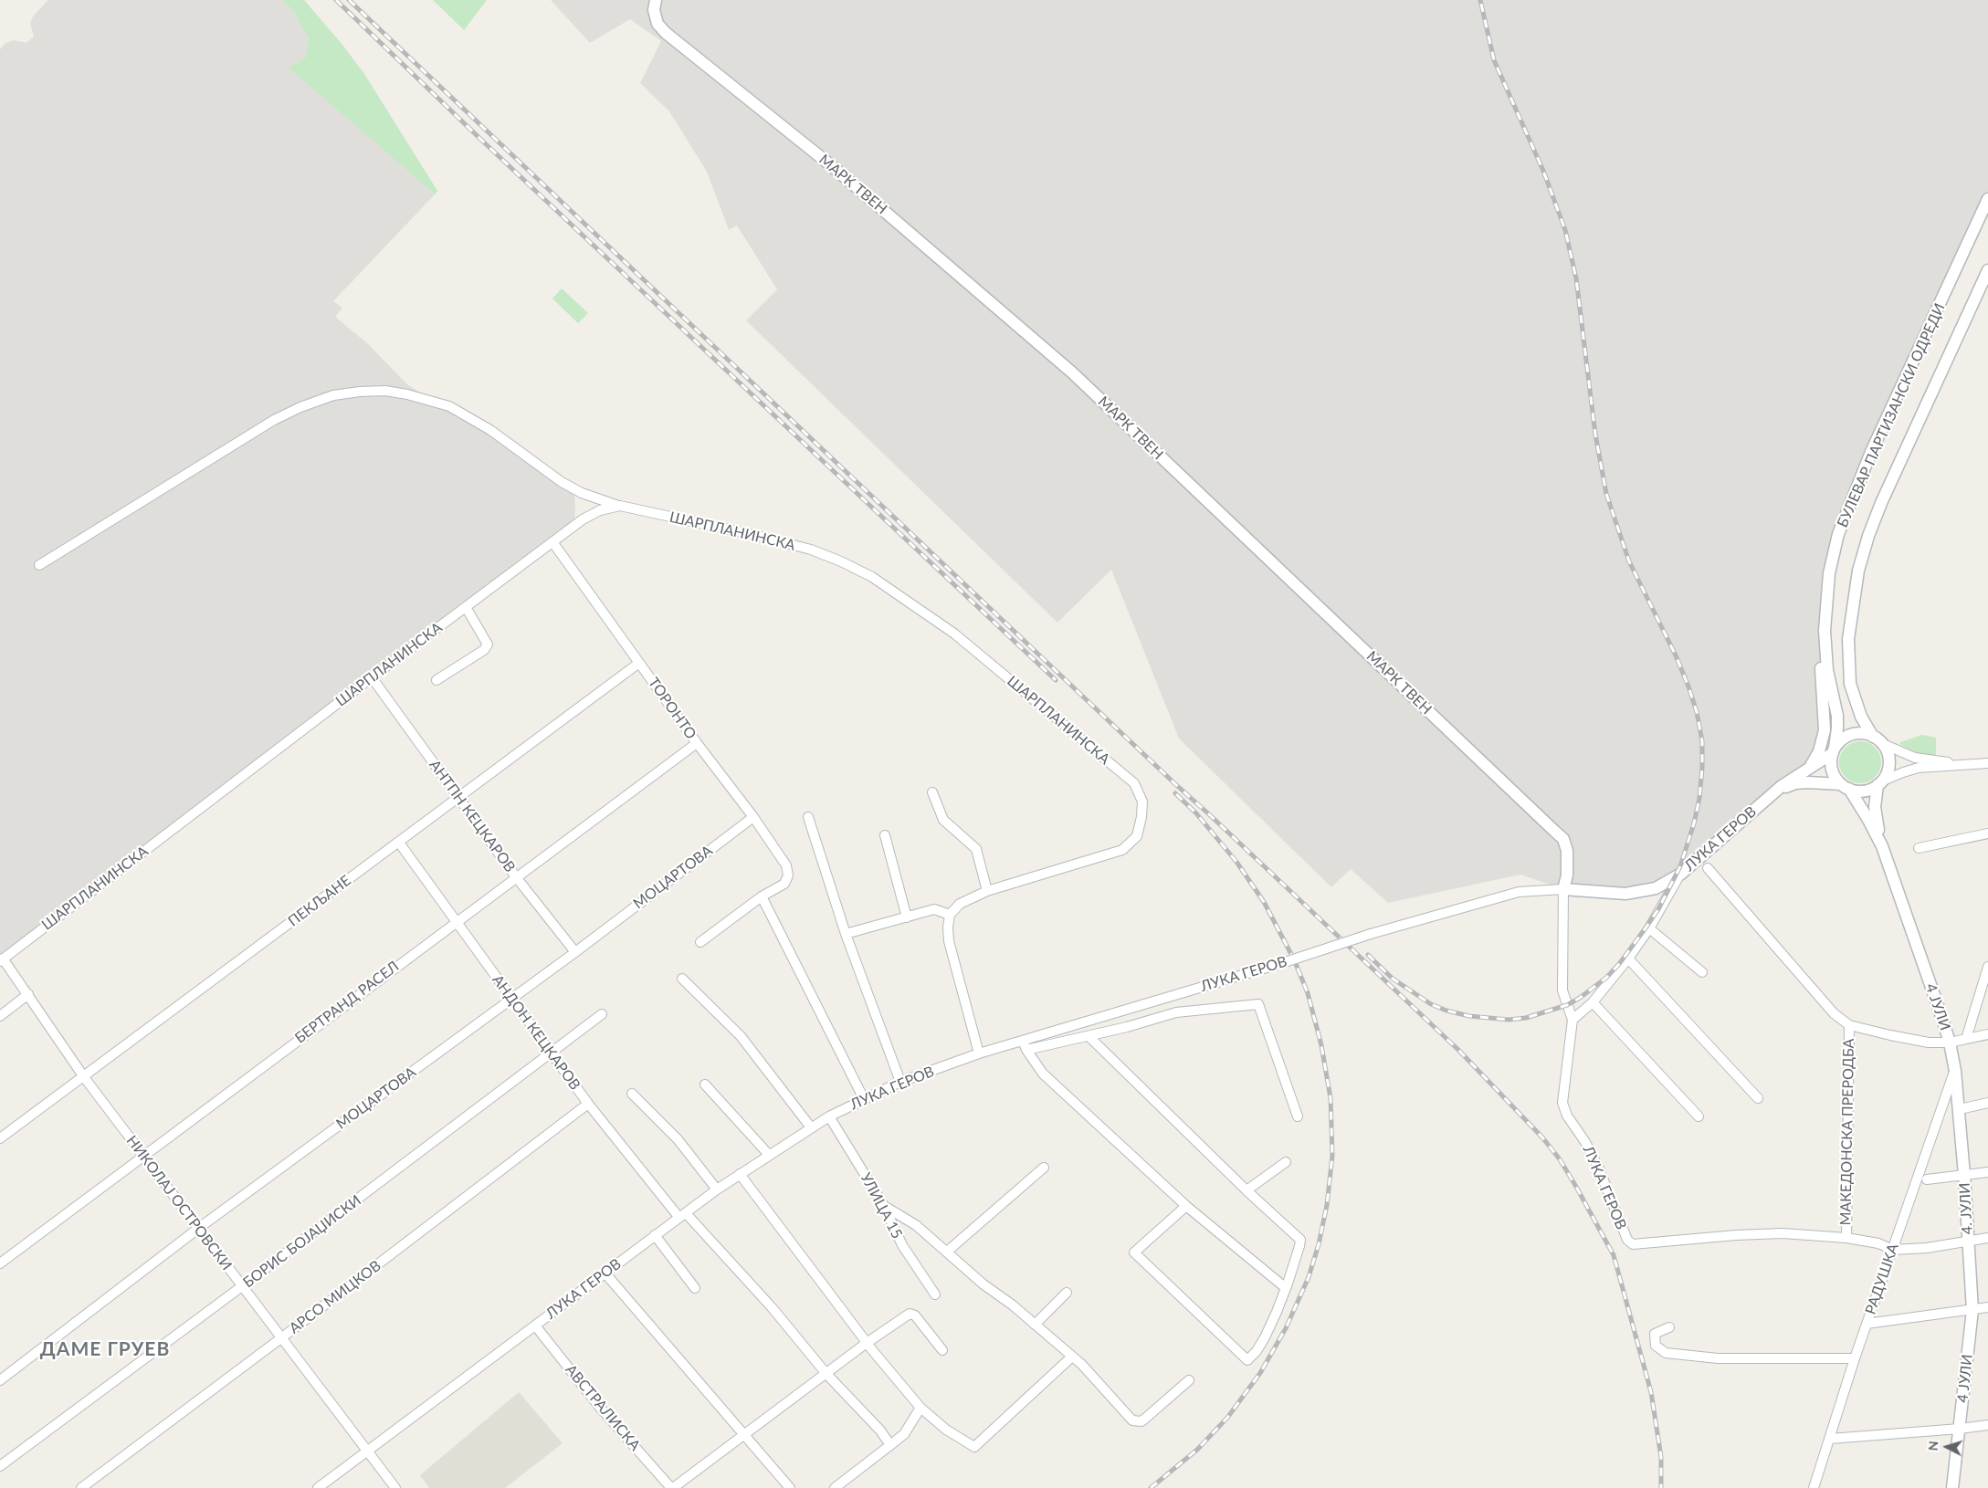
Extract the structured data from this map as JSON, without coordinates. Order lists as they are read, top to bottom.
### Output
{
  "streets": {
    "street": [
      "МАРК ТВЕН",
      "БУЛЕВАР ПАРТИЗАНСКИ ОДРЕДИ",
      "ШАРПЛАНИНСКА",
      "ТОРОНТО",
      "АНТПН КЕЦКАРОВ",
      "ЛУКА ГЕРОВ",
      "МОЦАРТОВА",
      "ПЕКЉАНЕ",
      "БЕРТРАНД РАСЕЛ",
      "4 ЈУЛИ",
      "АНДОН КЕЦКАРОВ",
      "МАКЕДОНСКА ПРЕРОДБА",
      "НИКОЛАЈ ОСТРОВСКИ",
      "УЛИЦА 15",
      "4. ЈУЛИ",
      "БОРИС БОЈАЏИСКИ",
      "РАДУШКА",
      "АРСО МИЦКОВ",
      "АВСТРАЛИСКА"
    ]
  },
  "crossings": [
    ["МАРК ТВЕН", "ЛУКА ГЕРОВ"],
    ["БУЛЕВАР ПАРТИЗАНСКИ ОДРЕДИ", "ЛУКА ГЕРОВ"],
    ["БУЛЕВАР ПАРТИЗАНСКИ ОДРЕДИ", "4 ЈУЛИ"],
    ["ШАРПЛАНИНСКА", "ТОРОНТО"],
    ["ШАРПЛАНИНСКА", "АНТПН КЕЦКАРОВ"],
    ["ШАРПЛАНИНСКА", "НИКОЛАЈ ОСТРОВСКИ"],
    ["ТОРОНТО", "МОЦАРТОВА"],
    ["ТОРОНТО", "ПЕКЉАНЕ"],
    ["ТОРОНТО", "БЕРТРАНД РАСЕЛ"],
    ["АНТПН КЕЦКАРОВ", "МОЦАРТОВА"],
    ["АНТПН КЕЦКАРОВ", "ПЕКЉАНЕ"],
    ["АНТПН КЕЦКАРОВ", "БЕРТРАНД РАСЕЛ"],
    ["ЛУКА ГЕРОВ", "4 ЈУЛИ"],
    ["ЛУКА ГЕРОВ", "АНДОН КЕЦКАРОВ"],
    ["ЛУКА ГЕРОВ", "МАКЕДОНСКА ПРЕРОДБА"],
    ["ЛУКА ГЕРОВ", "НИКОЛАЈ ОСТРОВСКИ"],
    ["ЛУКА ГЕРОВ", "УЛИЦА 15"],
    ["ЛУКА ГЕРОВ", "АВСТРАЛИСКА"],
    ["МОЦАРТОВА", "АНДОН КЕЦКАРОВ"],
    ["МОЦАРТОВА", "НИКОЛАЈ ОСТРОВСКИ"],
    ["ПЕКЉАНЕ", "АНДОН КЕЦКАРОВ"],
    ["ПЕКЉАНЕ", "НИКОЛАЈ ОСТРОВСКИ"],
    ["БЕРТРАНД РАСЕЛ", "АНДОН КЕЦКАРОВ"],
    ["БЕРТРАНД РАСЕЛ", "НИКОЛАЈ ОСТРОВСКИ"],
    ["4 ЈУЛИ", "4. ЈУЛИ"],
    ["4 ЈУЛИ", "РАДУШКА"],
    ["АНДОН КЕЦКАРОВ", "БОРИС БОЈАЏИСКИ"],
    ["АНДОН КЕЦКАРОВ", "АРСО МИЦКОВ"],
    ["НИКОЛАЈ ОСТРОВСКИ", "БОРИС БОЈАЏИСКИ"],
    ["НИКОЛАЈ ОСТРОВСКИ", "АРСО МИЦКОВ"]
  ],
  "districts": ["ДАМЕ ГРУЕВ"],
  "north": "left"
}
